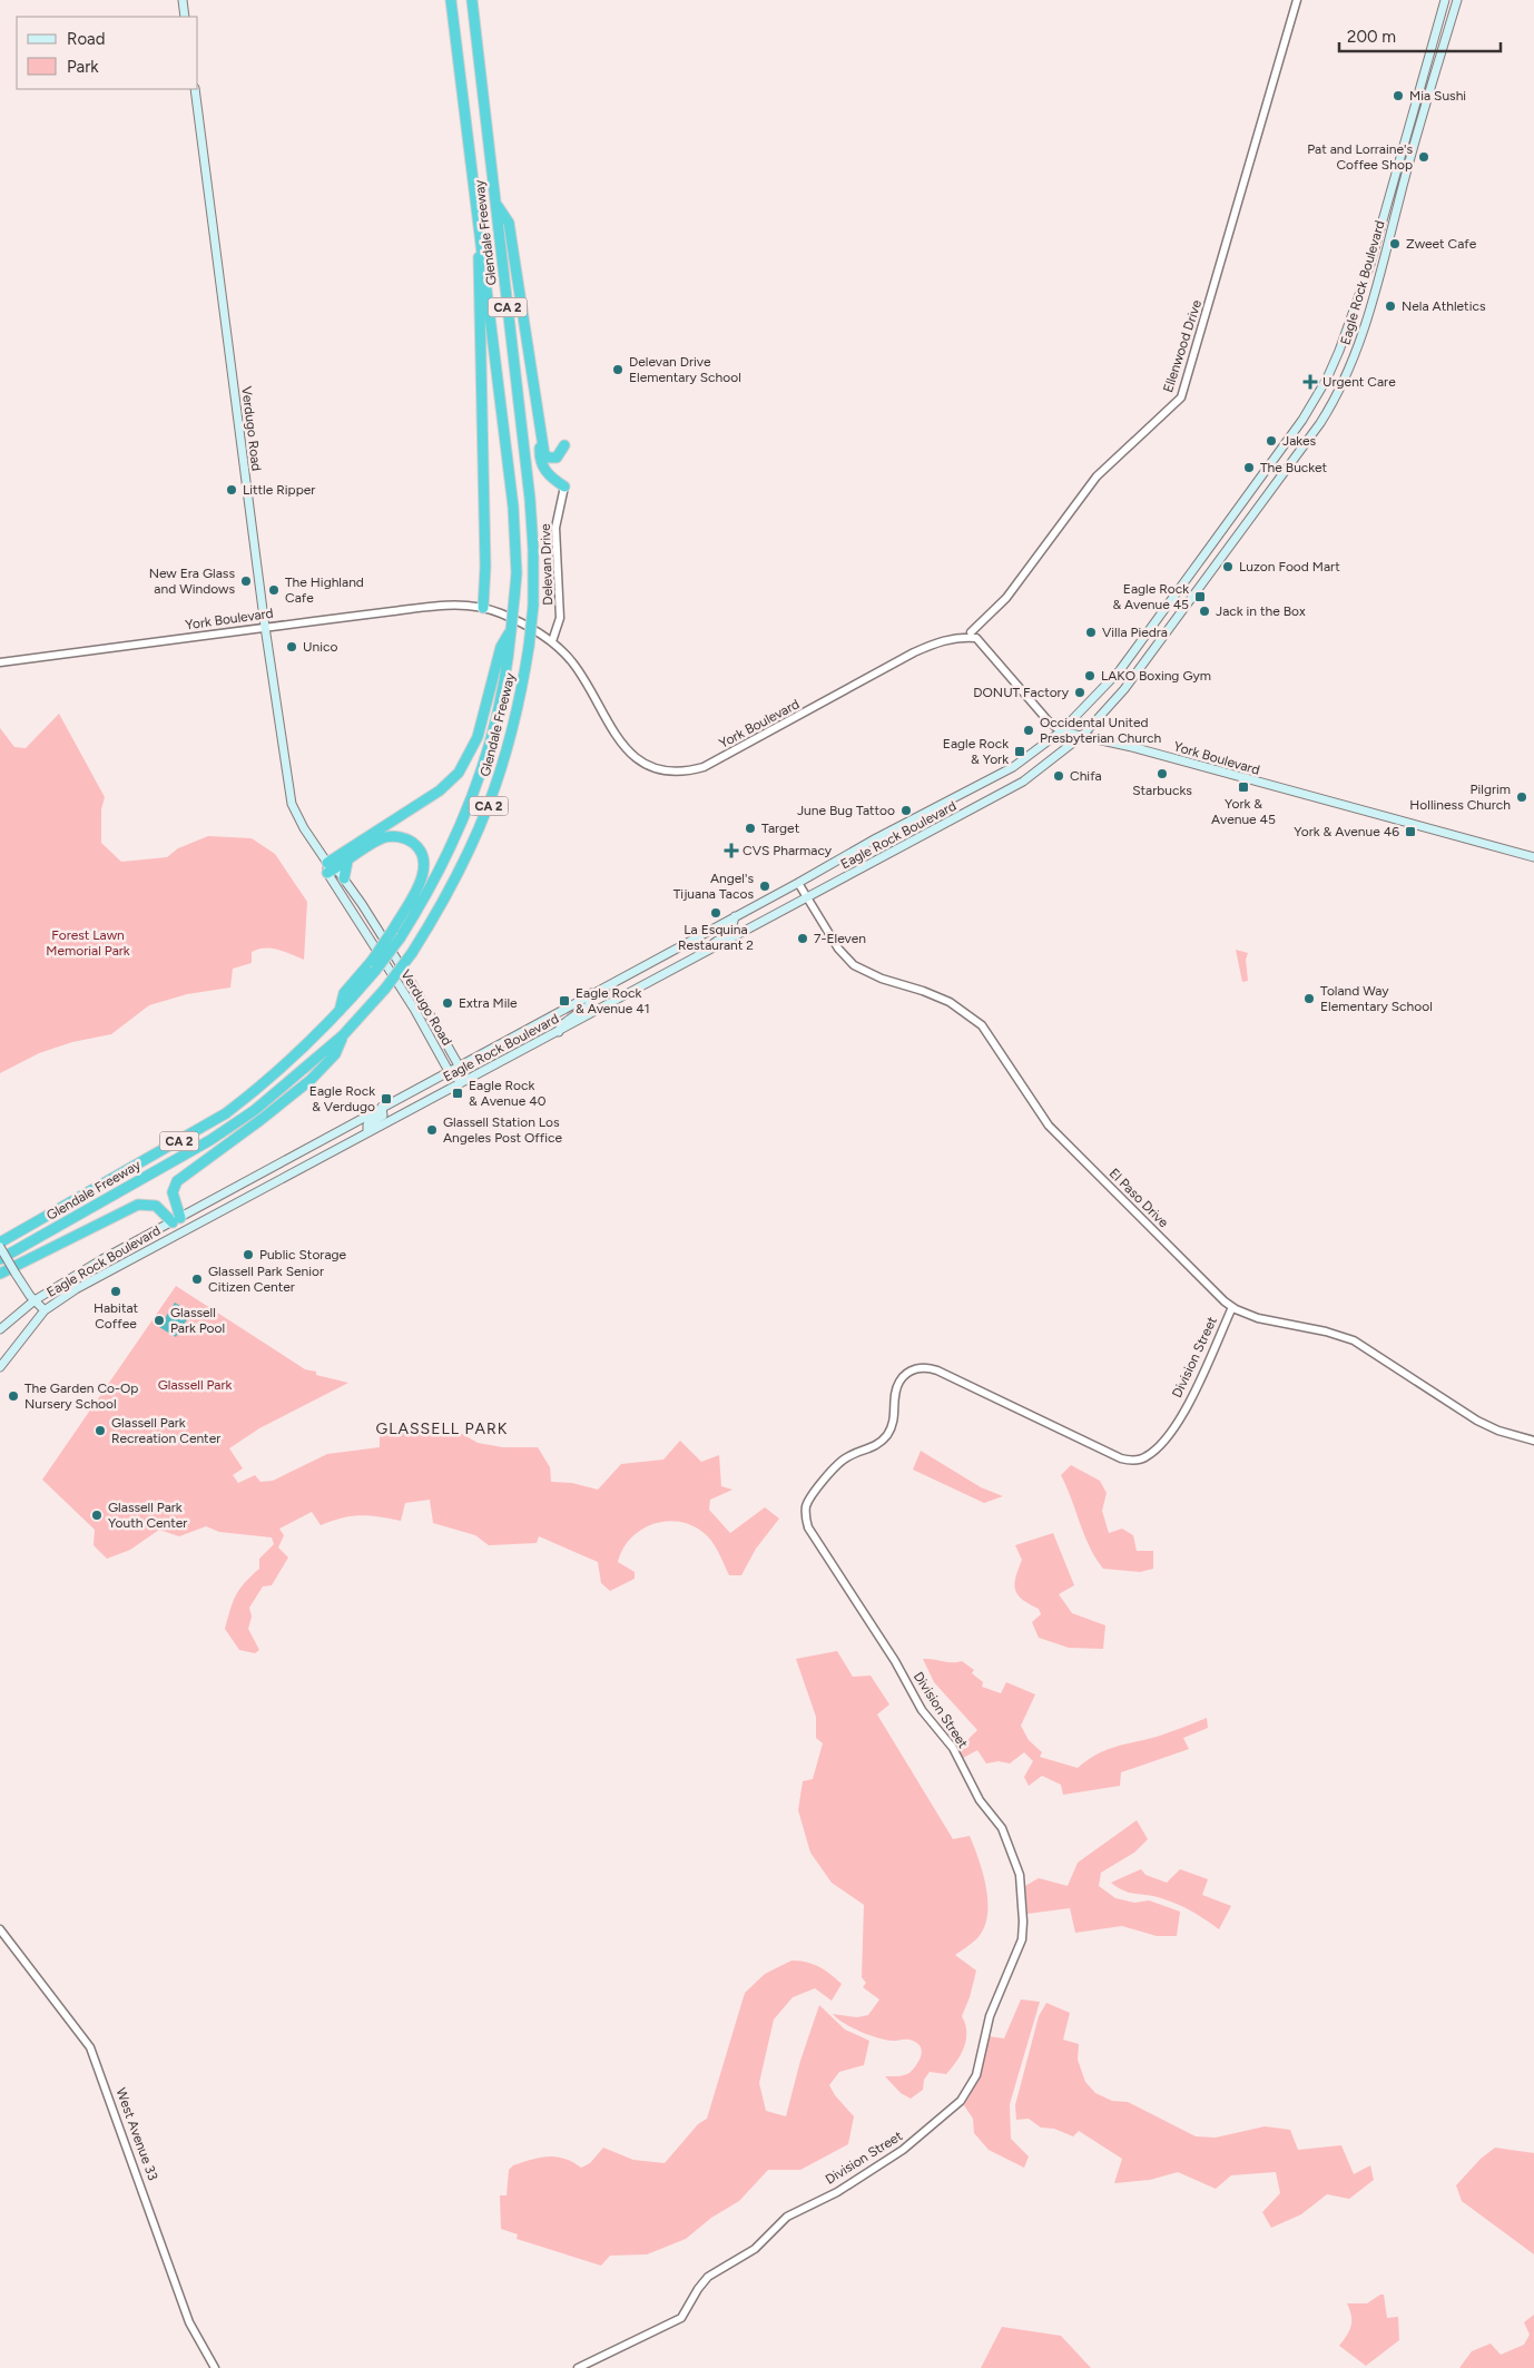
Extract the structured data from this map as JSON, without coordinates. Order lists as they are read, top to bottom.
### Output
{
  "streets": {
    "highway": ["Glendale Freeway", "CA 2"],
    "main road": ["Eagle Rock Boulevard", "Verdugo Road", "York Boulevard"],
    "street": [
      "Ellenwood Drive",
      "Delevan Drive",
      "El Paso Drive",
      "Division Street",
      "West Avenue 33"
    ]
  },
  "crossings": [
    ["Eagle Rock Boulevard", "Verdugo Road"],
    ["Eagle Rock Boulevard", "York Boulevard"],
    ["Eagle Rock Boulevard", "El Paso Drive"],
    ["Verdugo Road", "York Boulevard"],
    ["Delevan Drive", "York Boulevard"],
    ["El Paso Drive", "Division Street"]
  ],
  "districts": ["GLASSELL PARK"],
  "parks": ["Forest Lawn Memorial Park", "Glassell Park"],
  "places": {
    "other": [
      "Mia Sushi",
      "Pat and Lorraine's Coffee Shop",
      "Zweet Cafe",
      "Nela Athletics",
      "Delevan Drive Elementary School",
      "Jakes",
      "The Bucket",
      "Little Ripper",
      "Luzon Food Mart",
      "New Era Glass and Windows",
      "The Highland Cafe",
      "Jack in the Box",
      "Villa Piedra",
      "Unico",
      "LAKO Boxing Gym",
      "DONUT Factory",
      "Occidental United Presbyterian Church",
      "Starbucks",
      "Chifa",
      "Pilgrim Holliness Church",
      "June Bug Tattoo",
      "Target",
      "Angel's Tijuana Tacos",
      "La Esquina Restaurant 2",
      "7-Eleven",
      "Toland Way Elementary School",
      "Extra Mile",
      "Glassell Station Los Angeles Post Office",
      "Public Storage",
      "Glassell Park Senior Citizen Center",
      "Habitat Coffee",
      "Glassell Park Pool",
      "The Garden Co-Op Nursery School",
      "Glassell Park Recreation Center",
      "Glassell Park Youth Center"
    ],
    "health": ["Urgent Care", "CVS Pharmacy"],
    "transit": [
      "Eagle Rock & Avenue 45",
      "Eagle Rock & York",
      "York & Avenue 45",
      "York & Avenue 46",
      "Eagle Rock & Avenue 41",
      "Eagle Rock & Avenue 40",
      "Eagle Rock & Verdugo"
    ]
  },
  "legend": ["Road", "Park"],
  "scale_bar": "200 m"
}
